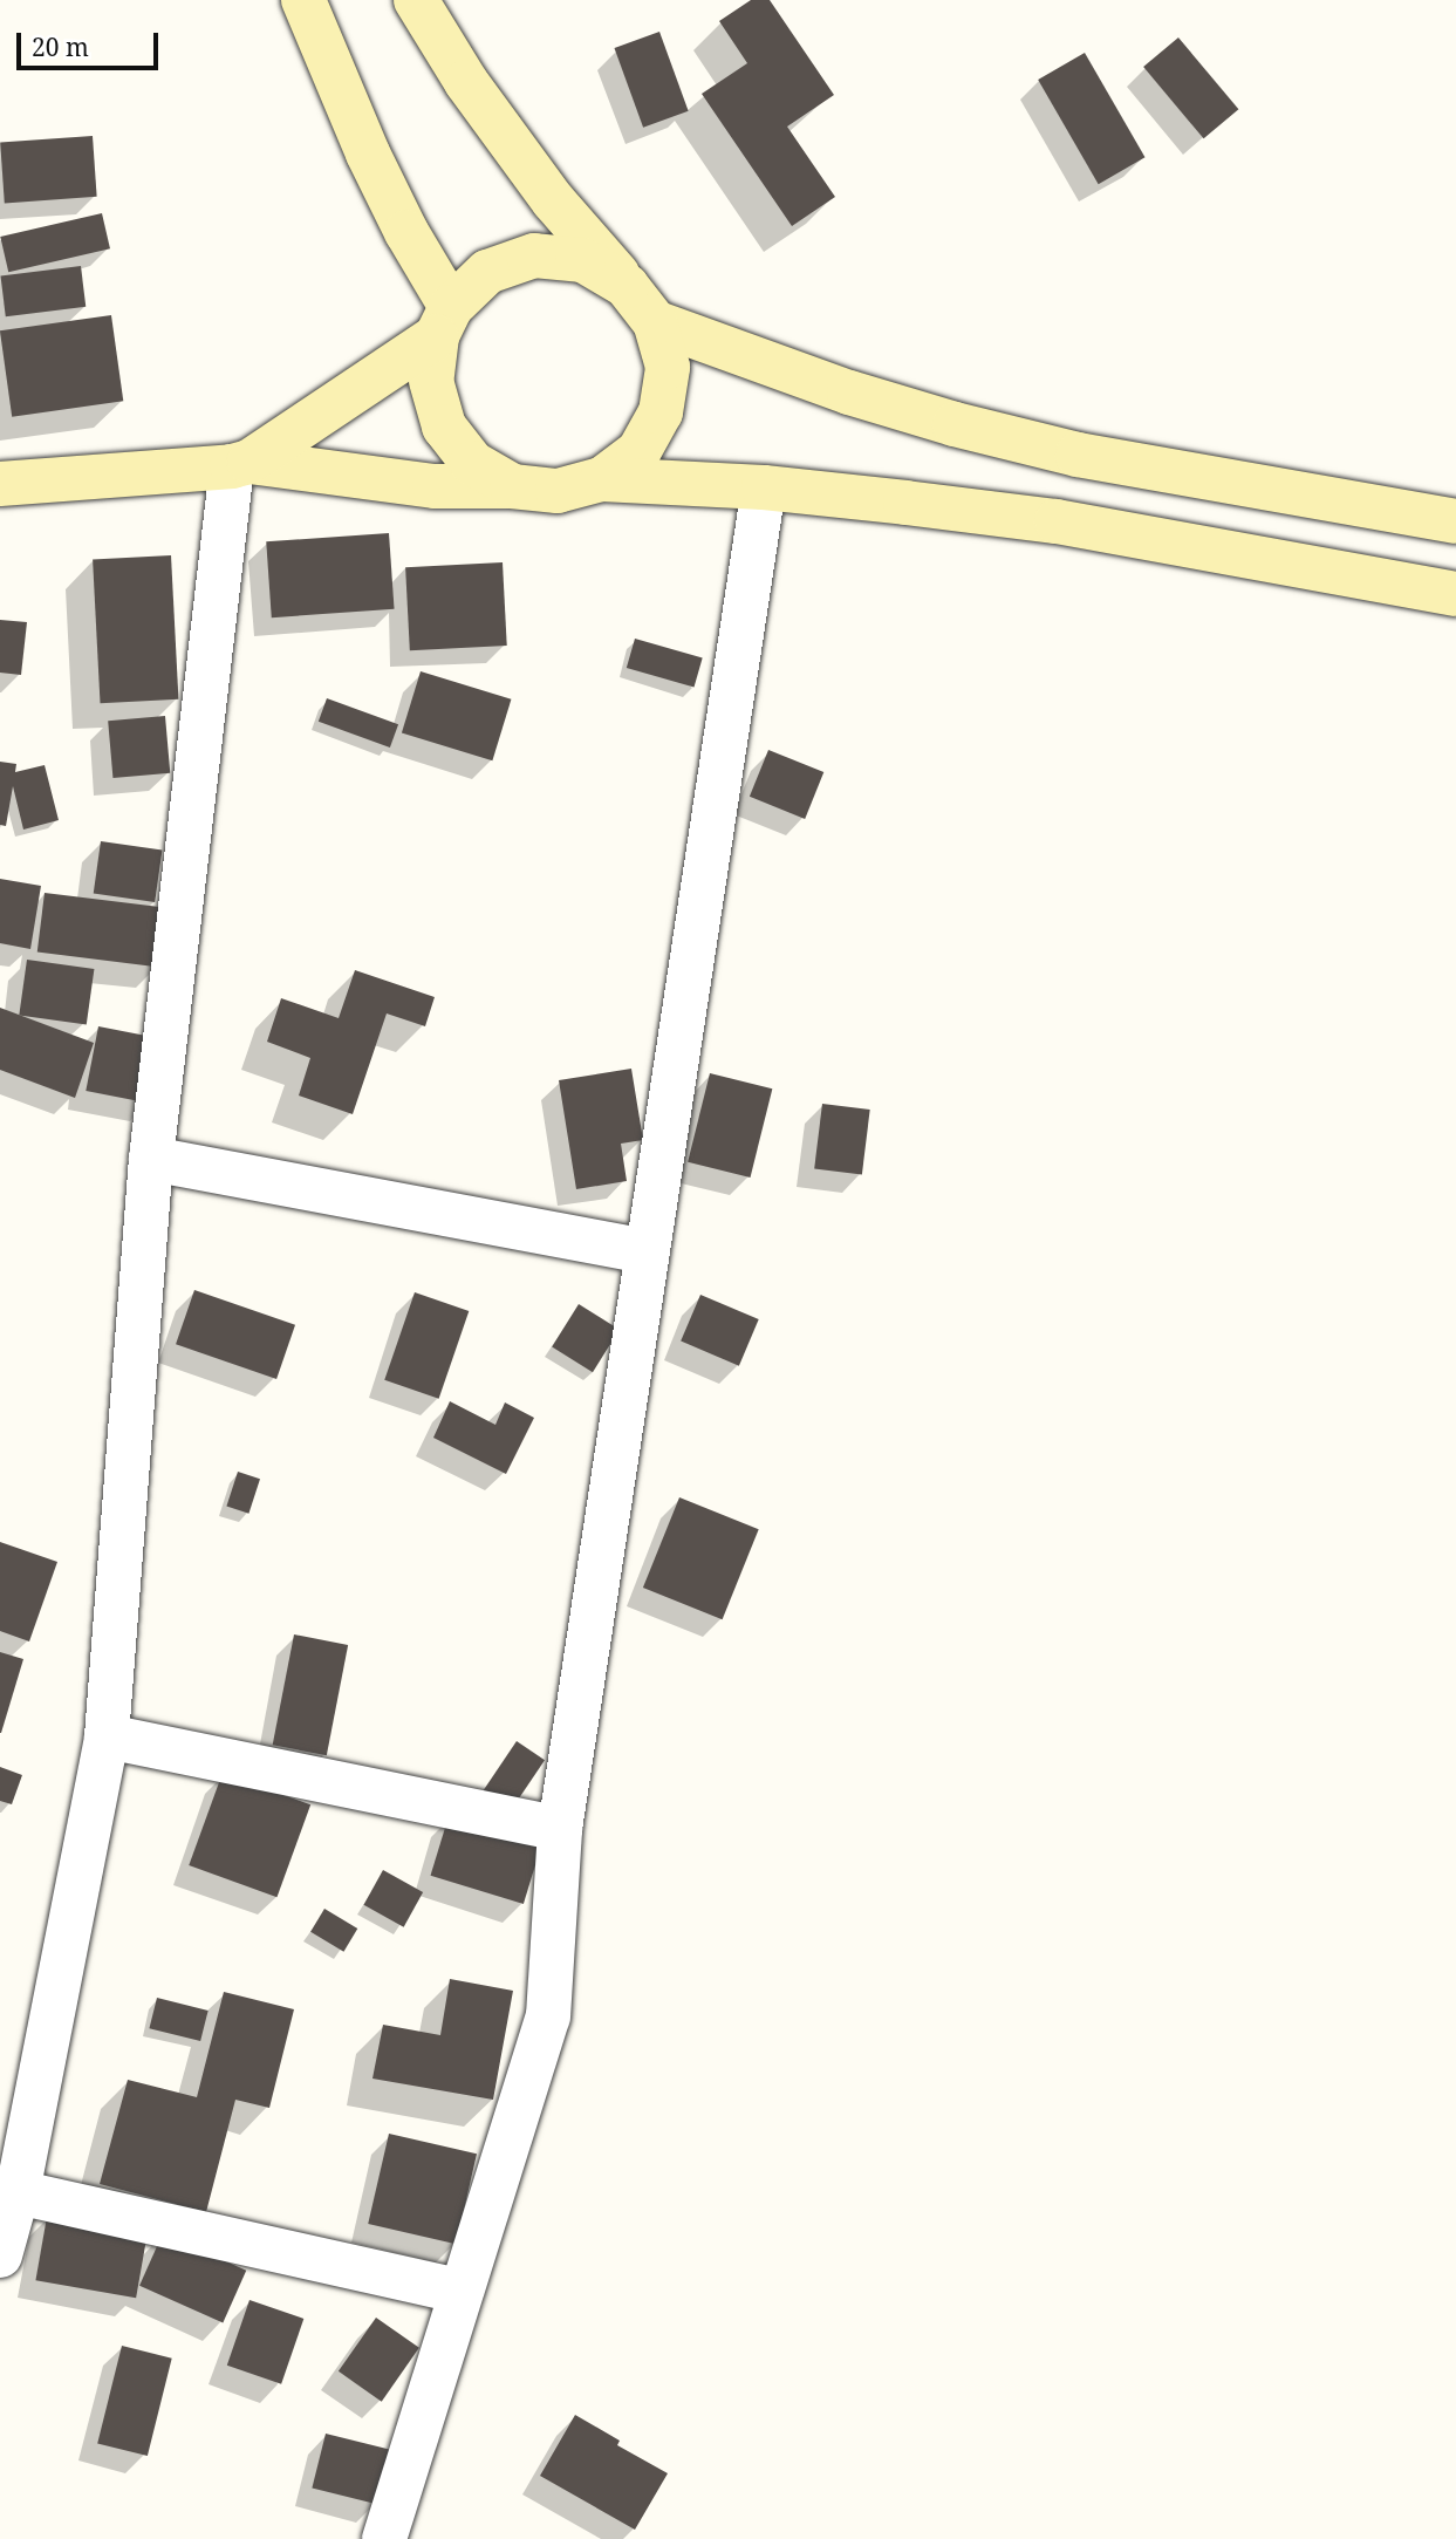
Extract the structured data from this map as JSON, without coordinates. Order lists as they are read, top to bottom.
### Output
{
  "scale_bar": "20 m"
}
